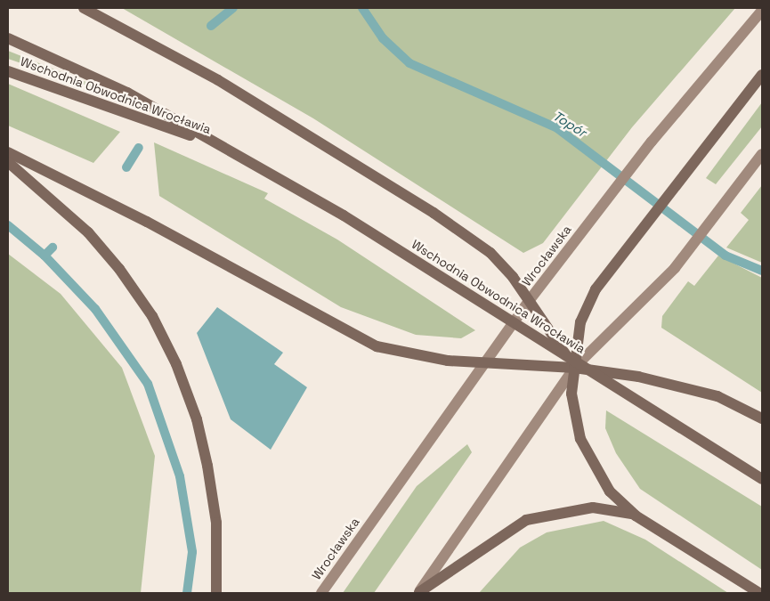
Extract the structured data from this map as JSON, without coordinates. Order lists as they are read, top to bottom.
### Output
{
  "streets": {
    "main road": ["Wschodnia Obwodnica Wrocławia", "Wrocławska"]
  },
  "water": ["Topór"]
}
